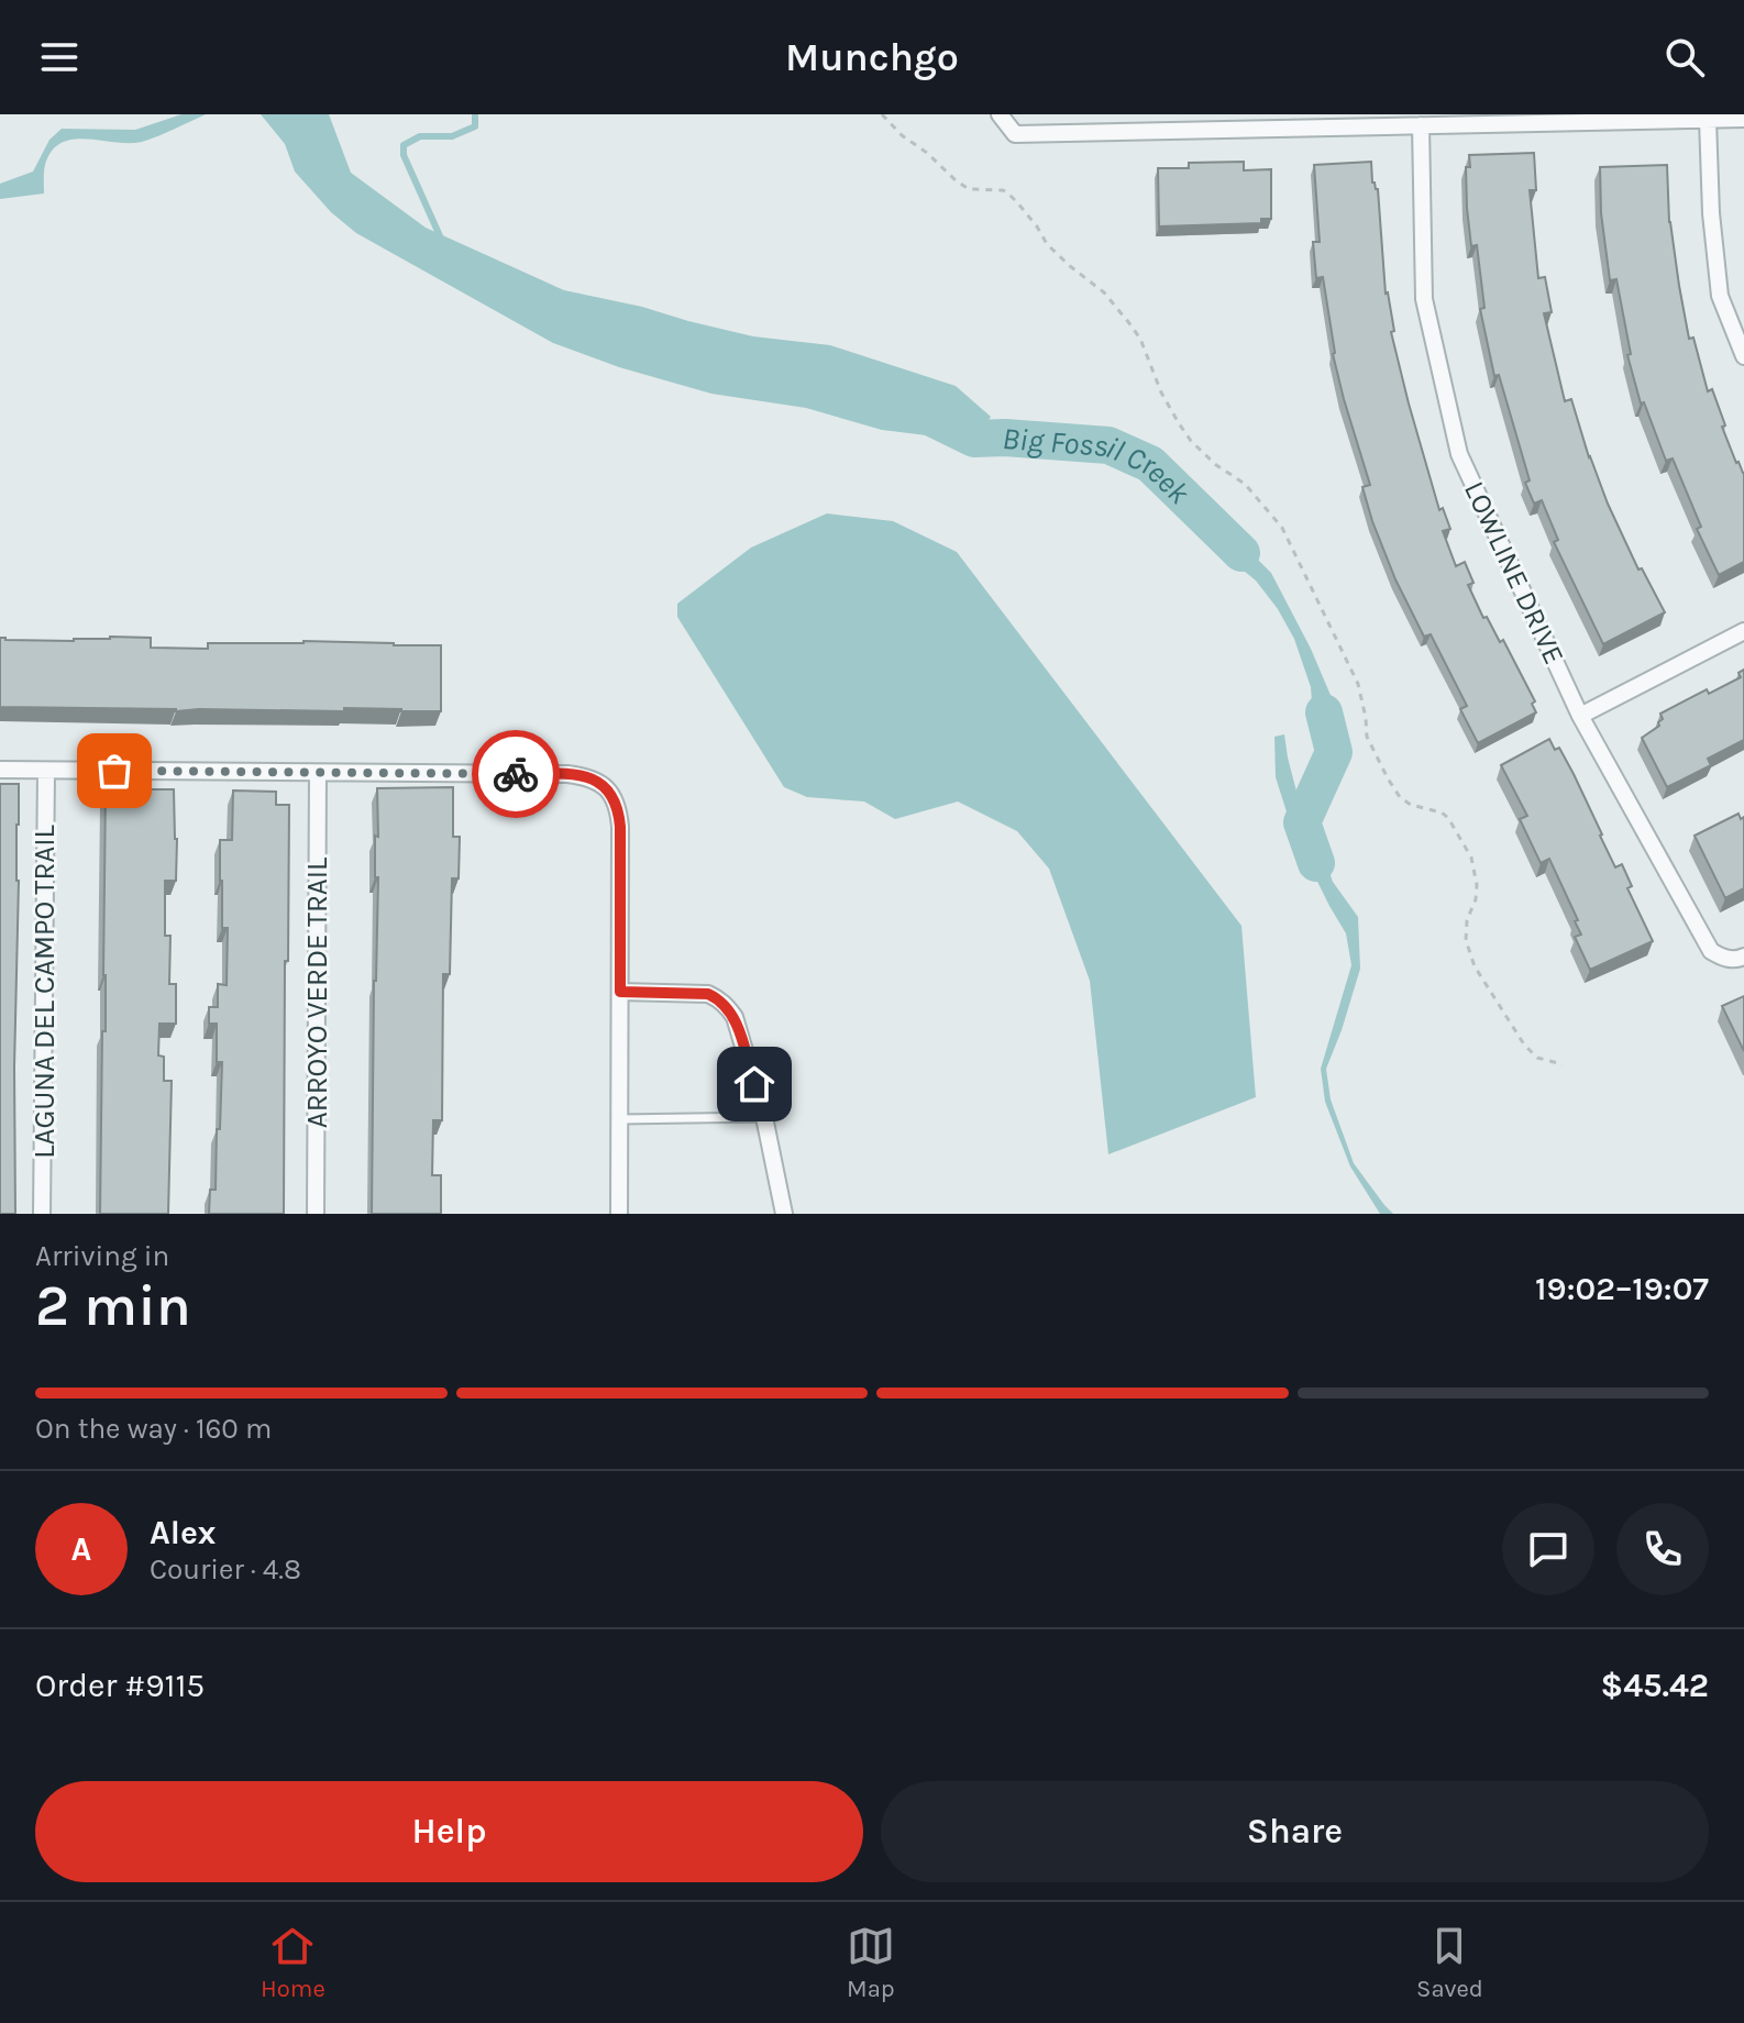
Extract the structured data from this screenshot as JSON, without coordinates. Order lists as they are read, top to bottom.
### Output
{
  "streets": {
    "street": ["LOWLINE DRIVE", "LAGUNA DEL CAMPO TRAIL", "ARROYO VERDE TRAIL"]
  },
  "water": ["Big Fossil Creek"],
  "page": {
    "header": "Munchgo",
    "heading": ["2 min", "Arriving in", "19:02–19:07"],
    "panel": [
      "Alex",
      "Courier · 4.8",
      "Order #9115",
      "$45.42"
    ],
    "bar": "On the way · 160 m",
    "round": "A",
    "buttons": ["Help", "Share"],
    "tabs": ["Home", "Map", "Saved"]
  }
}
